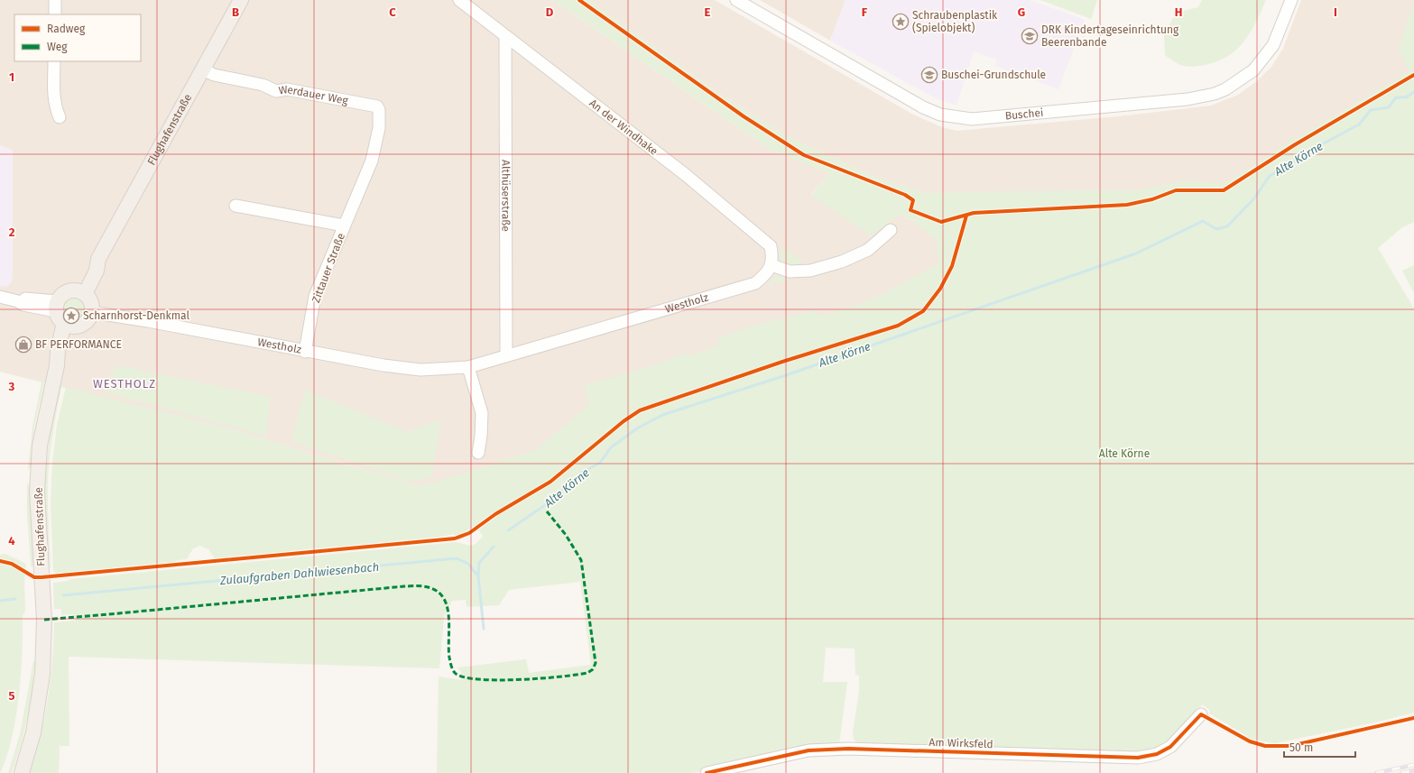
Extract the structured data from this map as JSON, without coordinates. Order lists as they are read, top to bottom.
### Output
{
  "streets": {
    "main road": ["Flughafenstraße"],
    "street": [
      "Werdauer Weg",
      "Buschei",
      "An der Windhake",
      "Althüserstraße",
      "Zittauer Straße",
      "Westholz",
      "Am Wirksfeld"
    ]
  },
  "crossings": [
    ["Werdauer Weg", "Flughafenstraße"],
    ["Werdauer Weg", "Zittauer Straße"],
    ["An der Windhake", "Althüserstraße"],
    ["An der Windhake", "Westholz"],
    ["Flughafenstraße", "Westholz"],
    ["Althüserstraße", "Westholz"],
    ["Zittauer Straße", "Westholz"]
  ],
  "districts": ["WESTHOLZ"],
  "water": ["Alte Körne", "Zulaufgraben Dahlwiesenbach"],
  "parks": ["Alte Körne"],
  "places": {
    "place": ["Schraubenplastik (Spielobjekt)", "Scharnhorst-Denkmal"],
    "school or university": ["DRK Kindertageseinrichtung Beerenbande", "Buschei-Grundschule"],
    "shop": ["BF PERFORMANCE"]
  },
  "legend": ["Radweg", "Weg"],
  "scale_bar": "50 m",
  "grid": {
    "columns": [
      "B",
      "C",
      "D",
      "E",
      "F",
      "G",
      "H",
      "I"
    ],
    "rows": [
      "1",
      "2",
      "3",
      "4",
      "5"
    ]
  }
}
